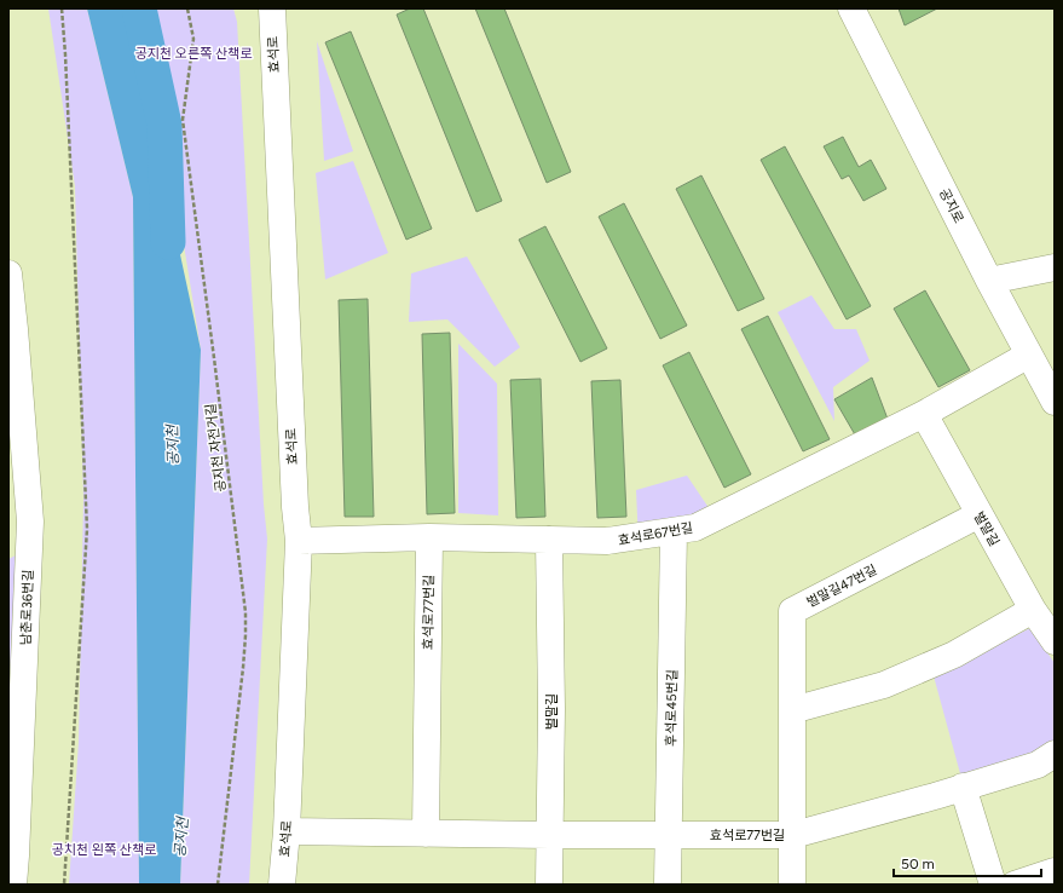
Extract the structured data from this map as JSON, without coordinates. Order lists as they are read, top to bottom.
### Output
{
  "streets": {
    "street": [
      "효석로",
      "공지로",
      "벌말길",
      "효석로67번길",
      "벌말길47번길",
      "남춘로36번길",
      "효석로77번길",
      "후석로45번길"
    ],
    "path": ["공지천 자전거길"]
  },
  "crossings": [
    ["효석로", "효석로67번길"],
    ["효석로", "효석로77번길"],
    ["공지로", "효석로67번길"],
    ["벌말길", "효석로67번길"],
    ["벌말길", "벌말길47번길"],
    ["벌말길", "효석로77번길"],
    ["효석로67번길", "효석로77번길"],
    ["효석로67번길", "후석로45번길"],
    ["벌말길47번길", "효석로77번길"],
    ["효석로77번길", "후석로45번길"]
  ],
  "water": ["공지천"],
  "parks": ["공지천 오른쪽 산책로", "공치천 왼쪽 산책로"],
  "scale_bar": "50 m"
}
